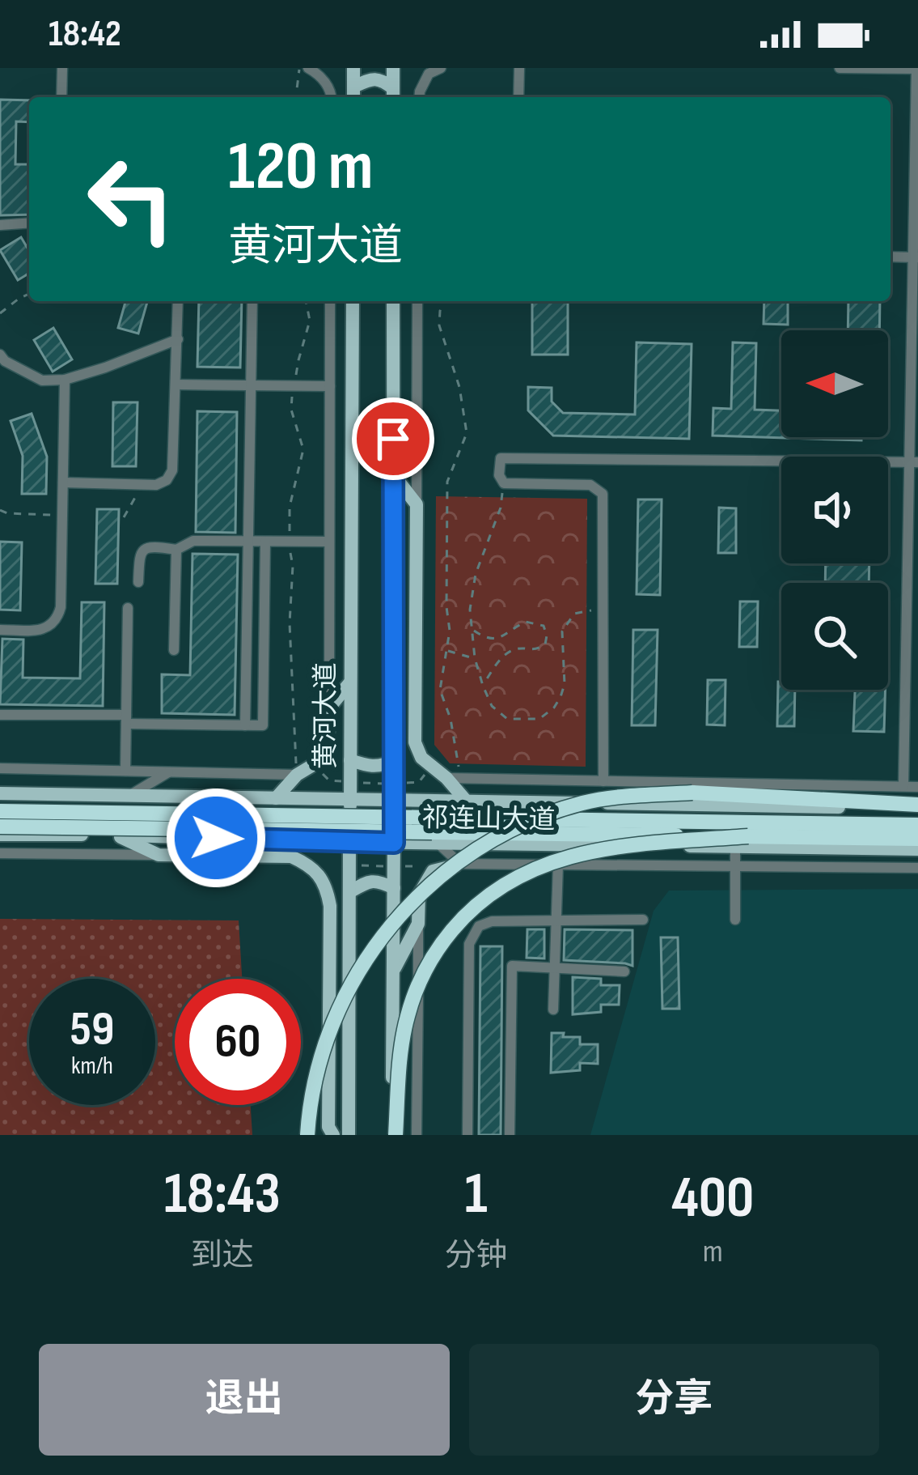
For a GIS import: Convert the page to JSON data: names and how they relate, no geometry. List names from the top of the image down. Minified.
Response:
{"streets":{"main road":["黄河大道","祁连山大道"]},"crossings":[["黄河大道","祁连山大道"]],"north":"left","page":{"status":"18:42","turn":["120 m","黄河大道"],"speed":"59 km/h","limit":"60","eta":["18:43","到达","1","分钟","400","m"],"buttons":["退出","分享"]}}
